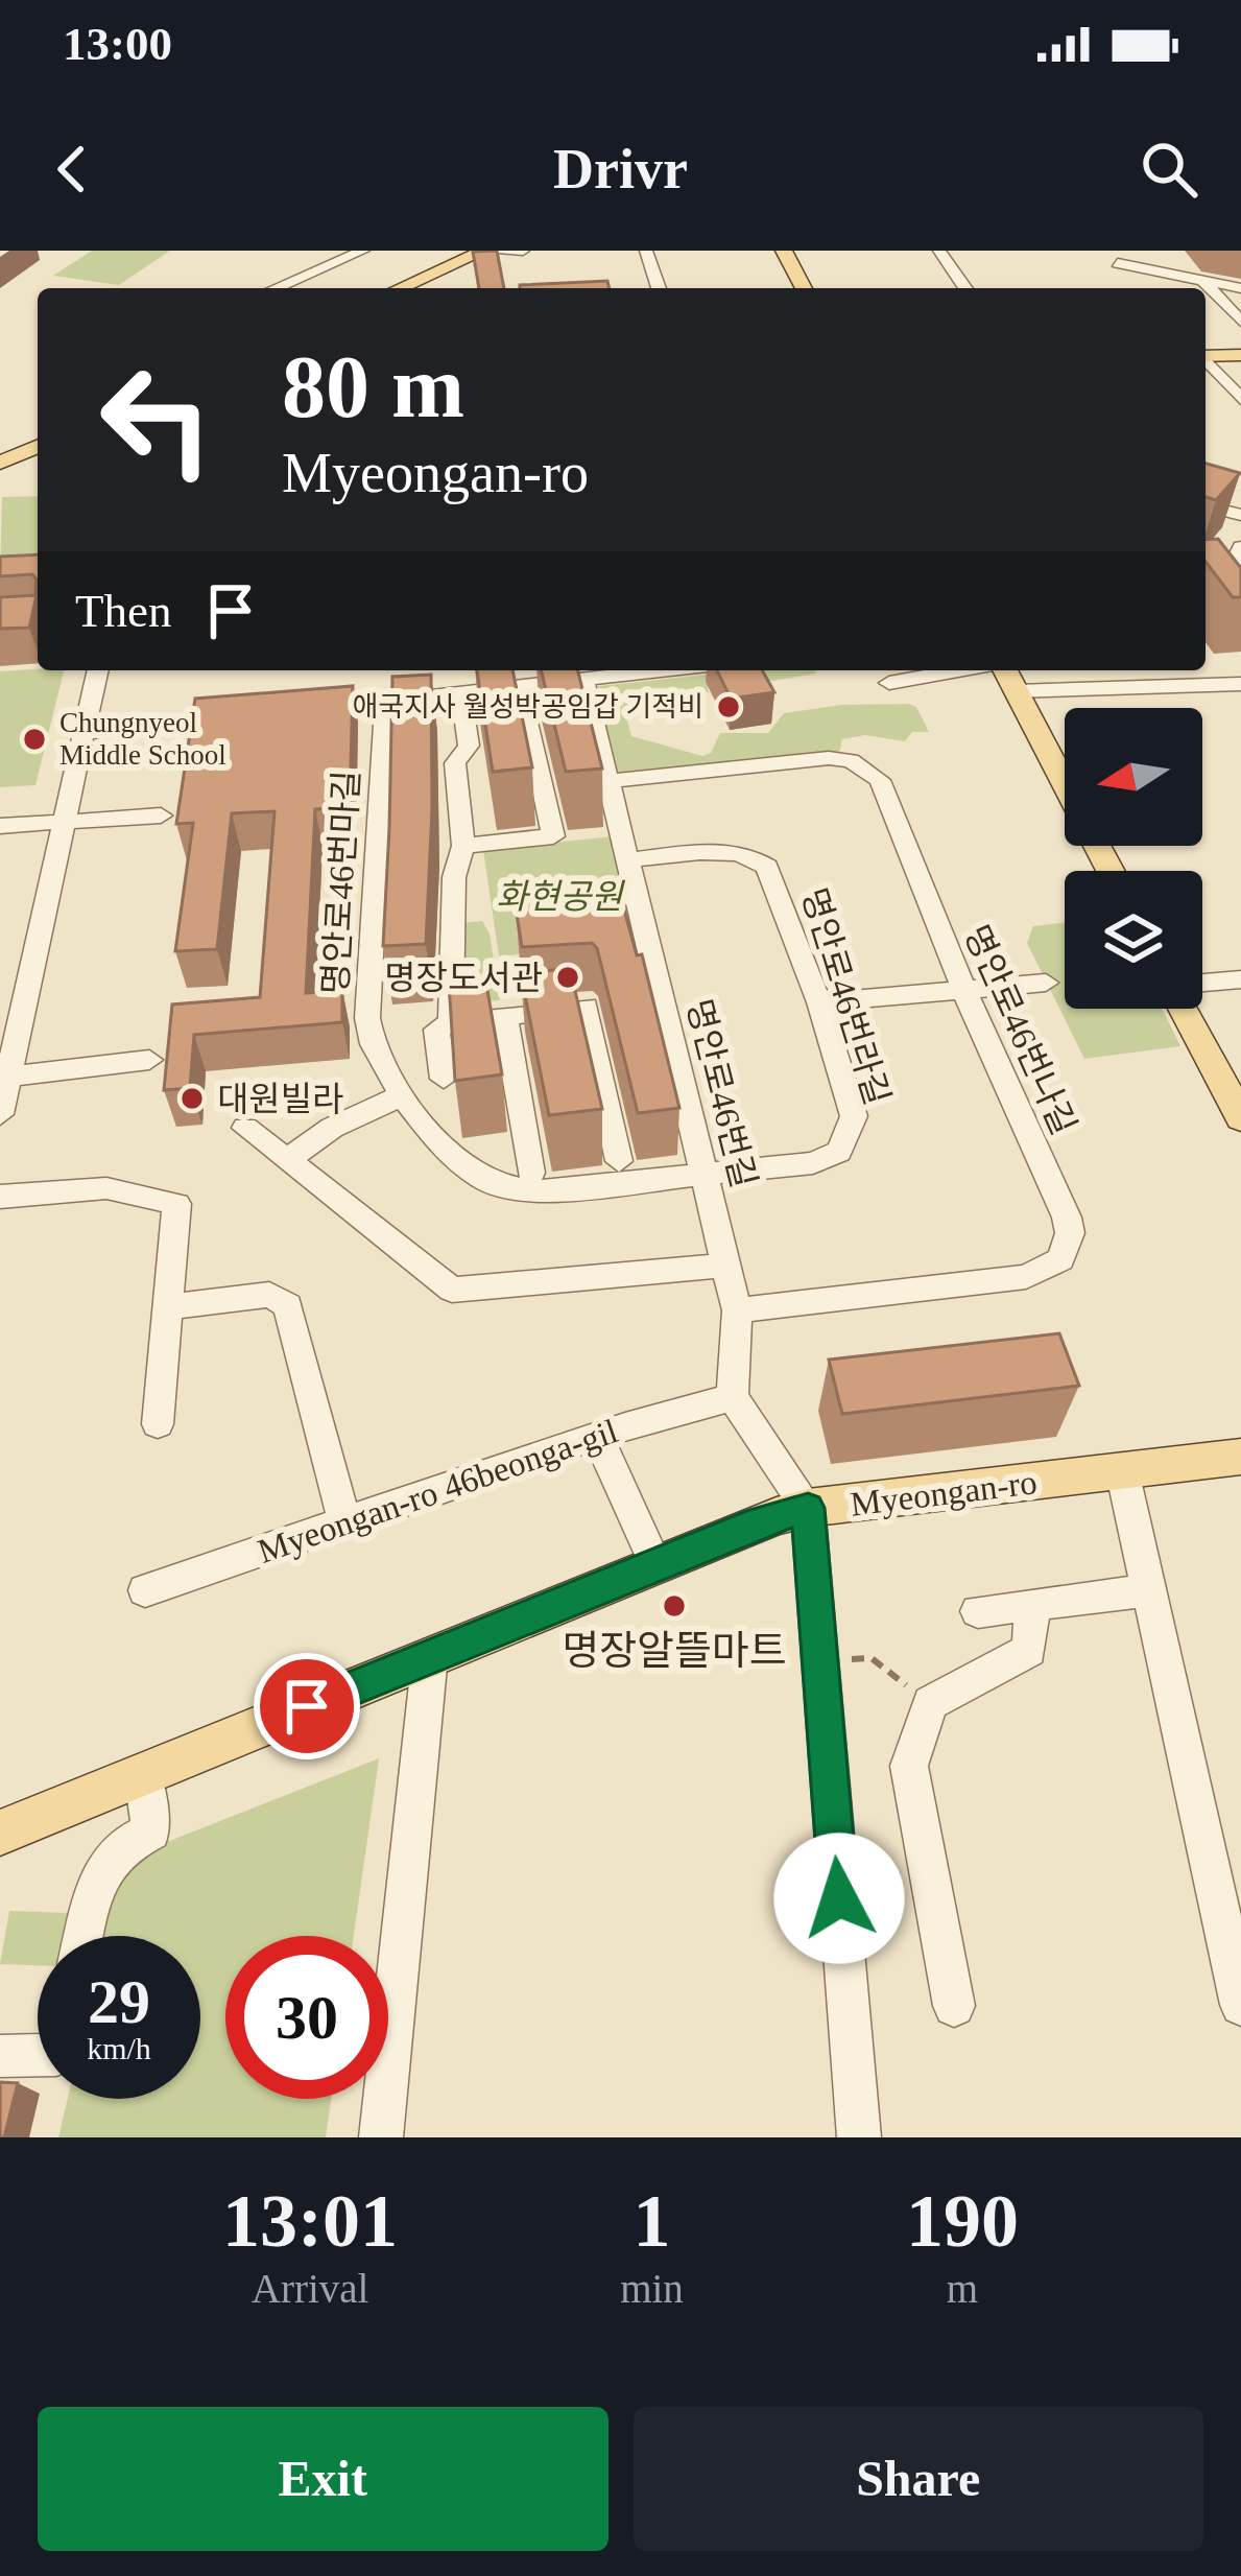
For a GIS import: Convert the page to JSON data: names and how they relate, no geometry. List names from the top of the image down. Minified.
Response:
{"streets":{"main road":["Myeongan-ro"],"street":["명안로46번마길","명안로46번라길","명안로46번나길","명안로46번길","Myeongan-ro 46beonga-gil"]},"crossings":[["명안로46번마길","명안로46번라길"],["명안로46번마길","명안로46번길"],["명안로46번라길","명안로46번길"],["명안로46번나길","명안로46번길"],["명안로46번길","Myeongan-ro 46beonga-gil"]],"parks":["화현공원"],"places":["애국지사 월성박공임갑 기적비","Chungnyeol Middle School","명장도서관","대원빌라","명장알뜰마트"],"north":"left","page":{"status":"13:00","header":"Drivr","turn":["80 m","Myeongan-ro"],"then":"Then","speed":"29 km/h","limit":"30","eta":["13:01","Arrival","1","min","190","m"],"buttons":["Exit","Share"]}}
